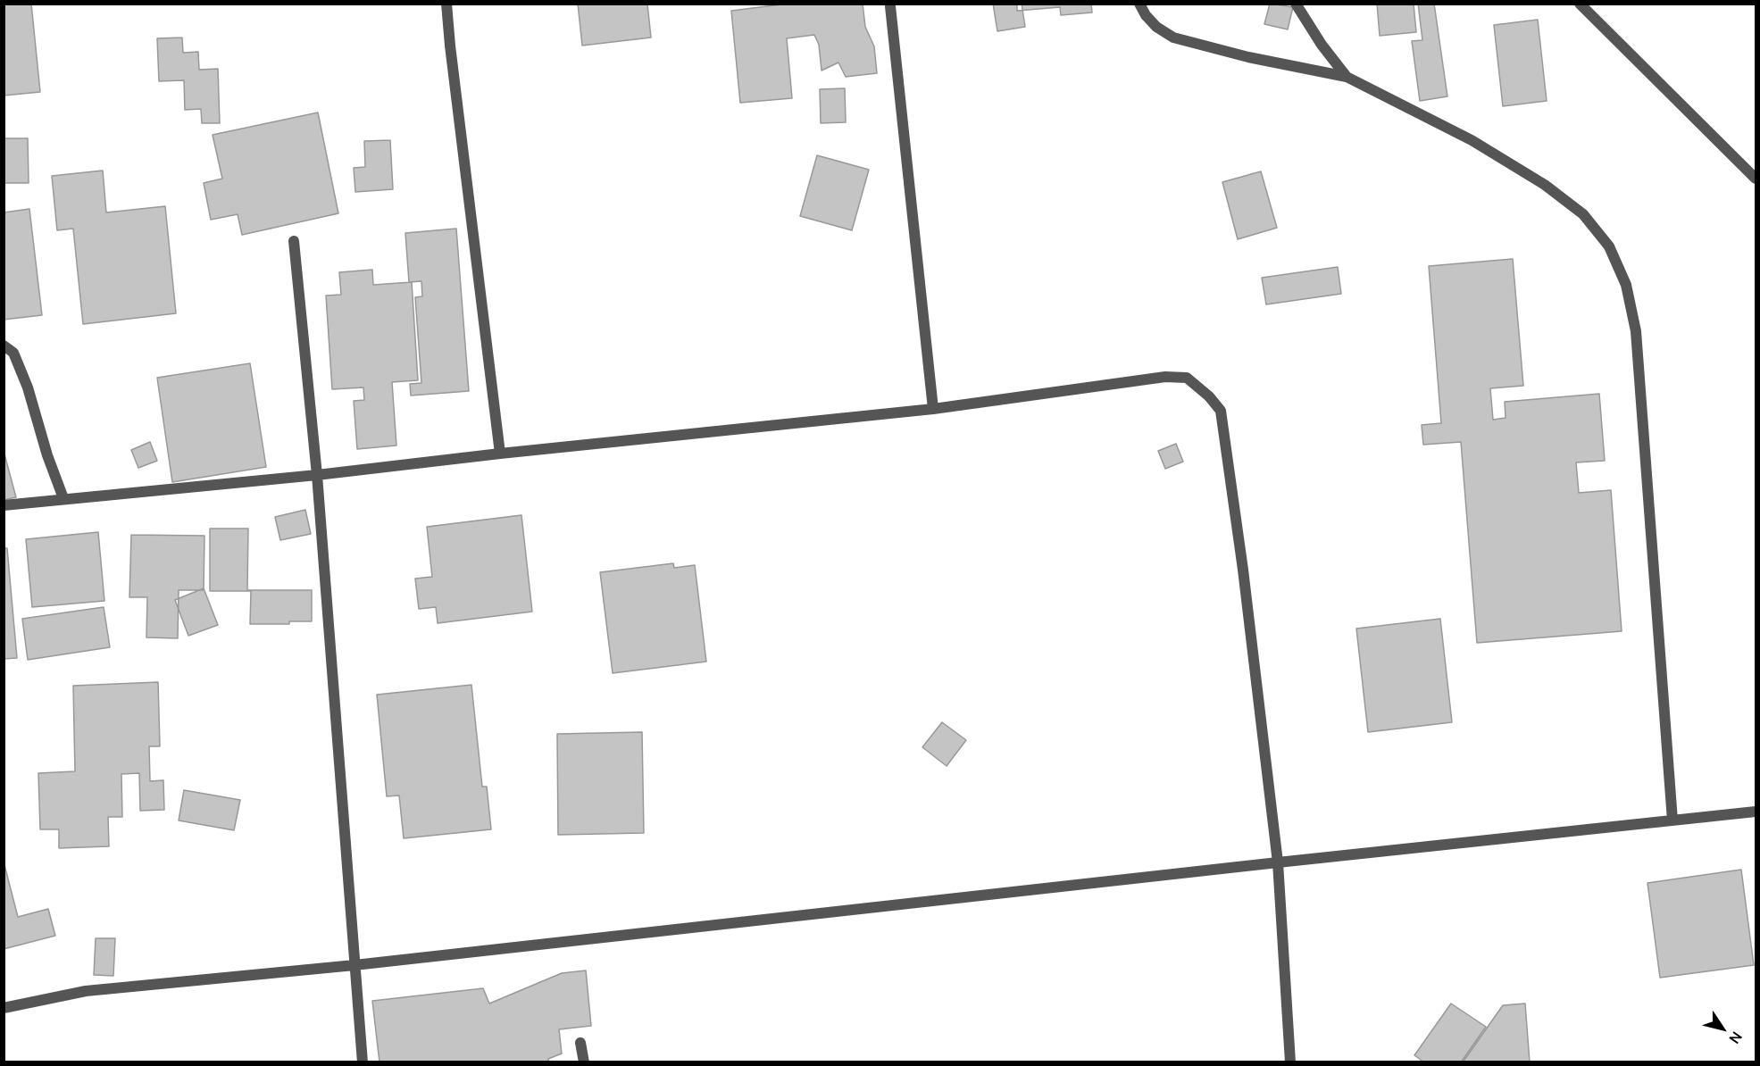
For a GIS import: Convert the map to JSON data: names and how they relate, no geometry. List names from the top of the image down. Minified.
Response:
{"north":"bottom right"}
